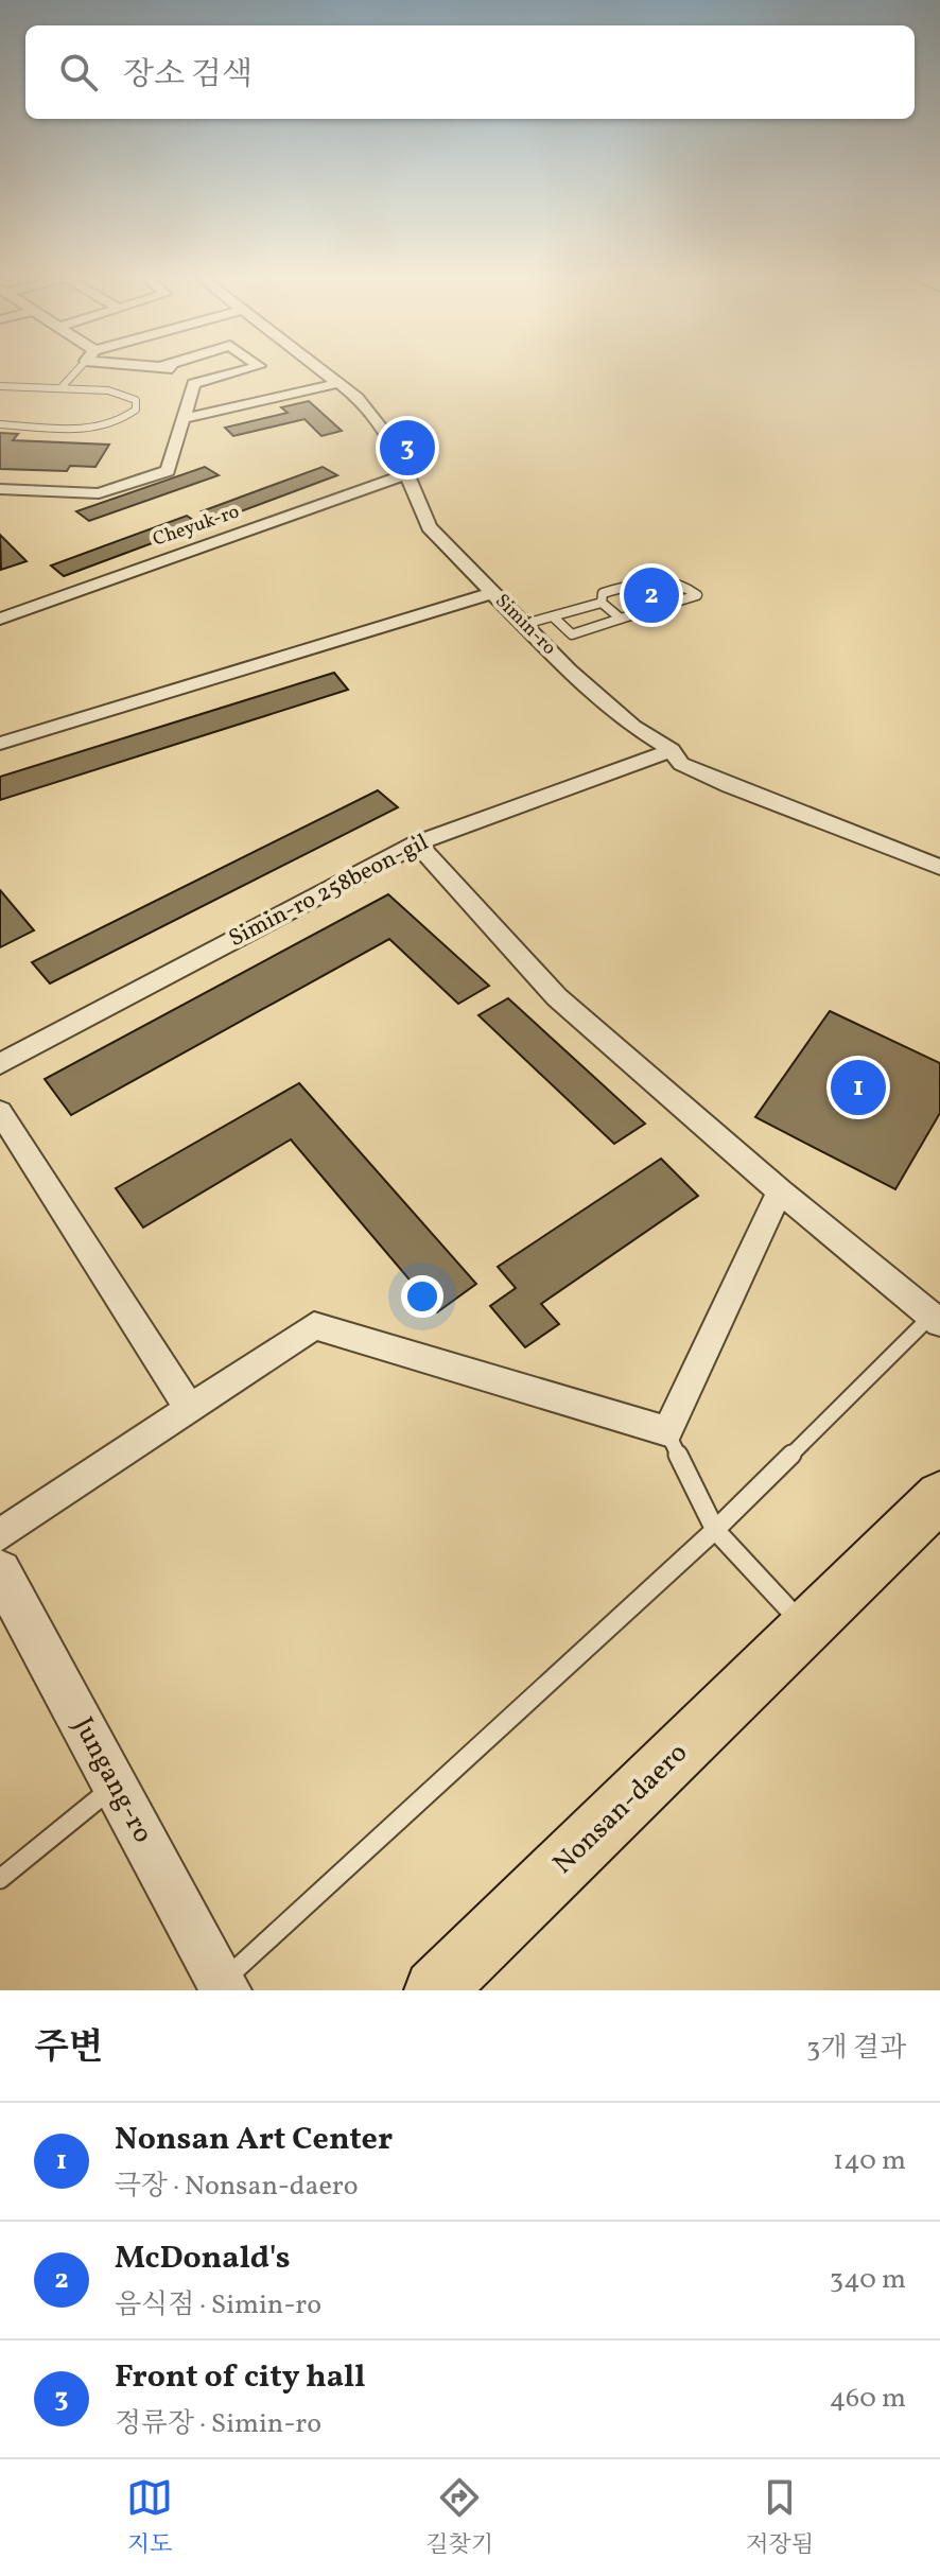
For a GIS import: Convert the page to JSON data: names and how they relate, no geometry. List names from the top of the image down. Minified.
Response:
{"streets":{"main road":["Nonsan-daero"],"street":["Cheyuk-ro","Simin-ro","Simin-ro 258beon-gil","Jungang-ro"]},"crossings":[["Cheyuk-ro","Simin-ro"],["Simin-ro","Simin-ro 258beon-gil"]],"page":{"search":"장소 검색","pins":["3","2","1"],"heading":["주변","3개 결과"],"list":[{"mark":"1","name":"Nonsan Art Center","note":"극장 · Nonsan-daero","value":"140 m"},{"mark":"2","name":"McDonald's","note":"음식점 · Simin-ro","value":"340 m"},{"mark":"3","name":"Front of city hall","note":"정류장 · Simin-ro","value":"460 m"}],"nav":["지도","길찾기","저장됨"]}}
